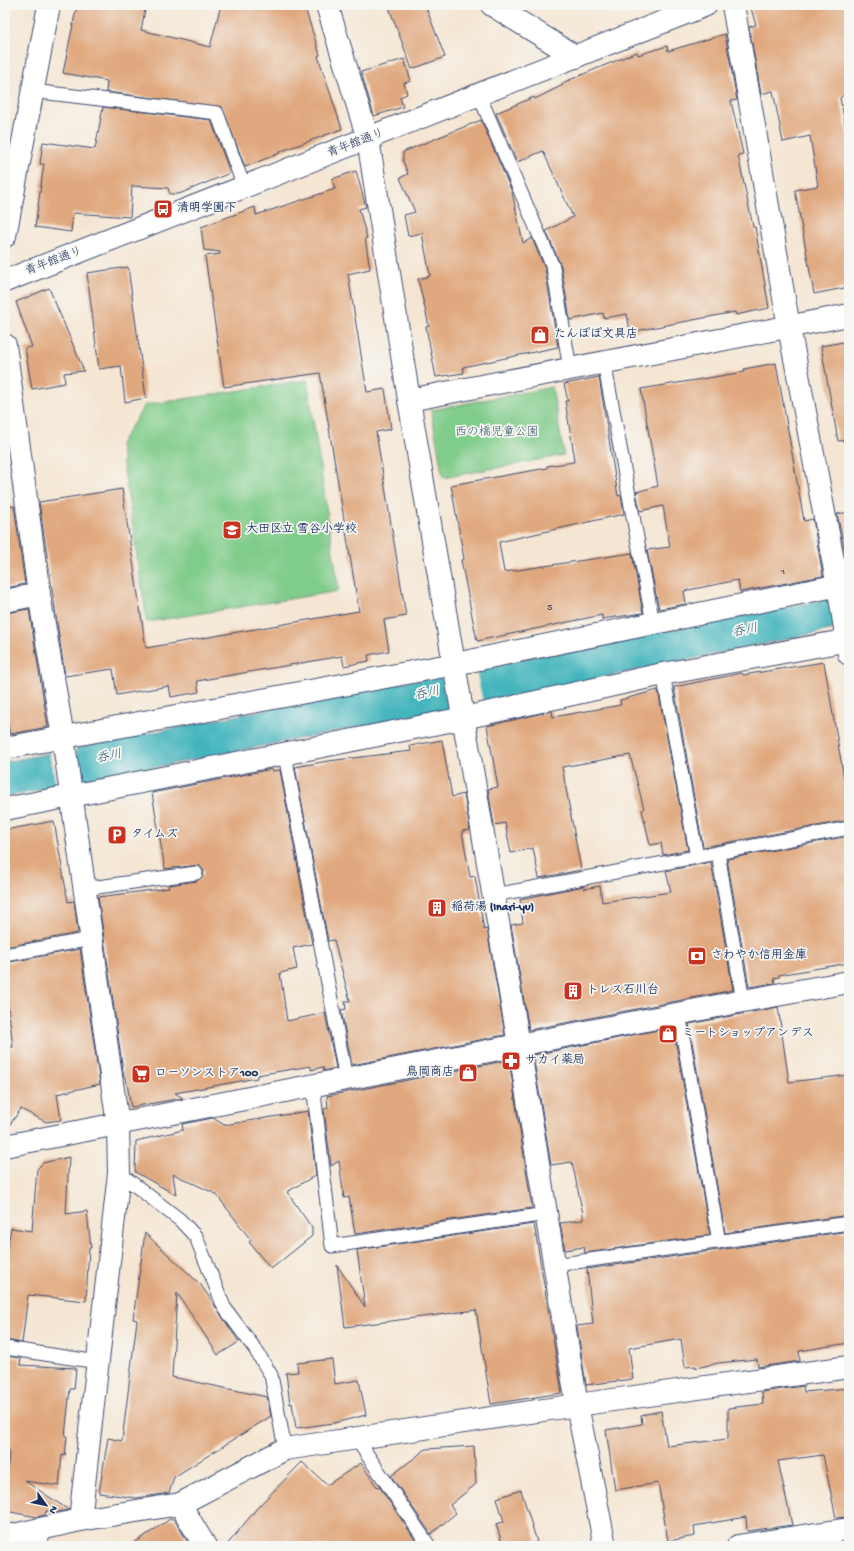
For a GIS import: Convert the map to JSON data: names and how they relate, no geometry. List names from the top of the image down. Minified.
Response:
{"streets":{"street":["青年館通り"]},"water":["呑川"],"parks":["西の橋児童公園"],"places":{"bus stop":["清明学園下"],"shop":["たんぽぽ文具店","ミートショップアンデス","鳥岡商店"],"school or university":["大田区立 雪谷小学校"],"parking":["タイムズ"],"building":["稲荷湯 (Inari-yu)","トレス石川台"],"bank":["さわやか信用金庫"],"pharmacy":["サカイ薬局"],"supermarket":["ローソンストア100"]},"house_numbers":["1","5"],"north":"bottom right"}
